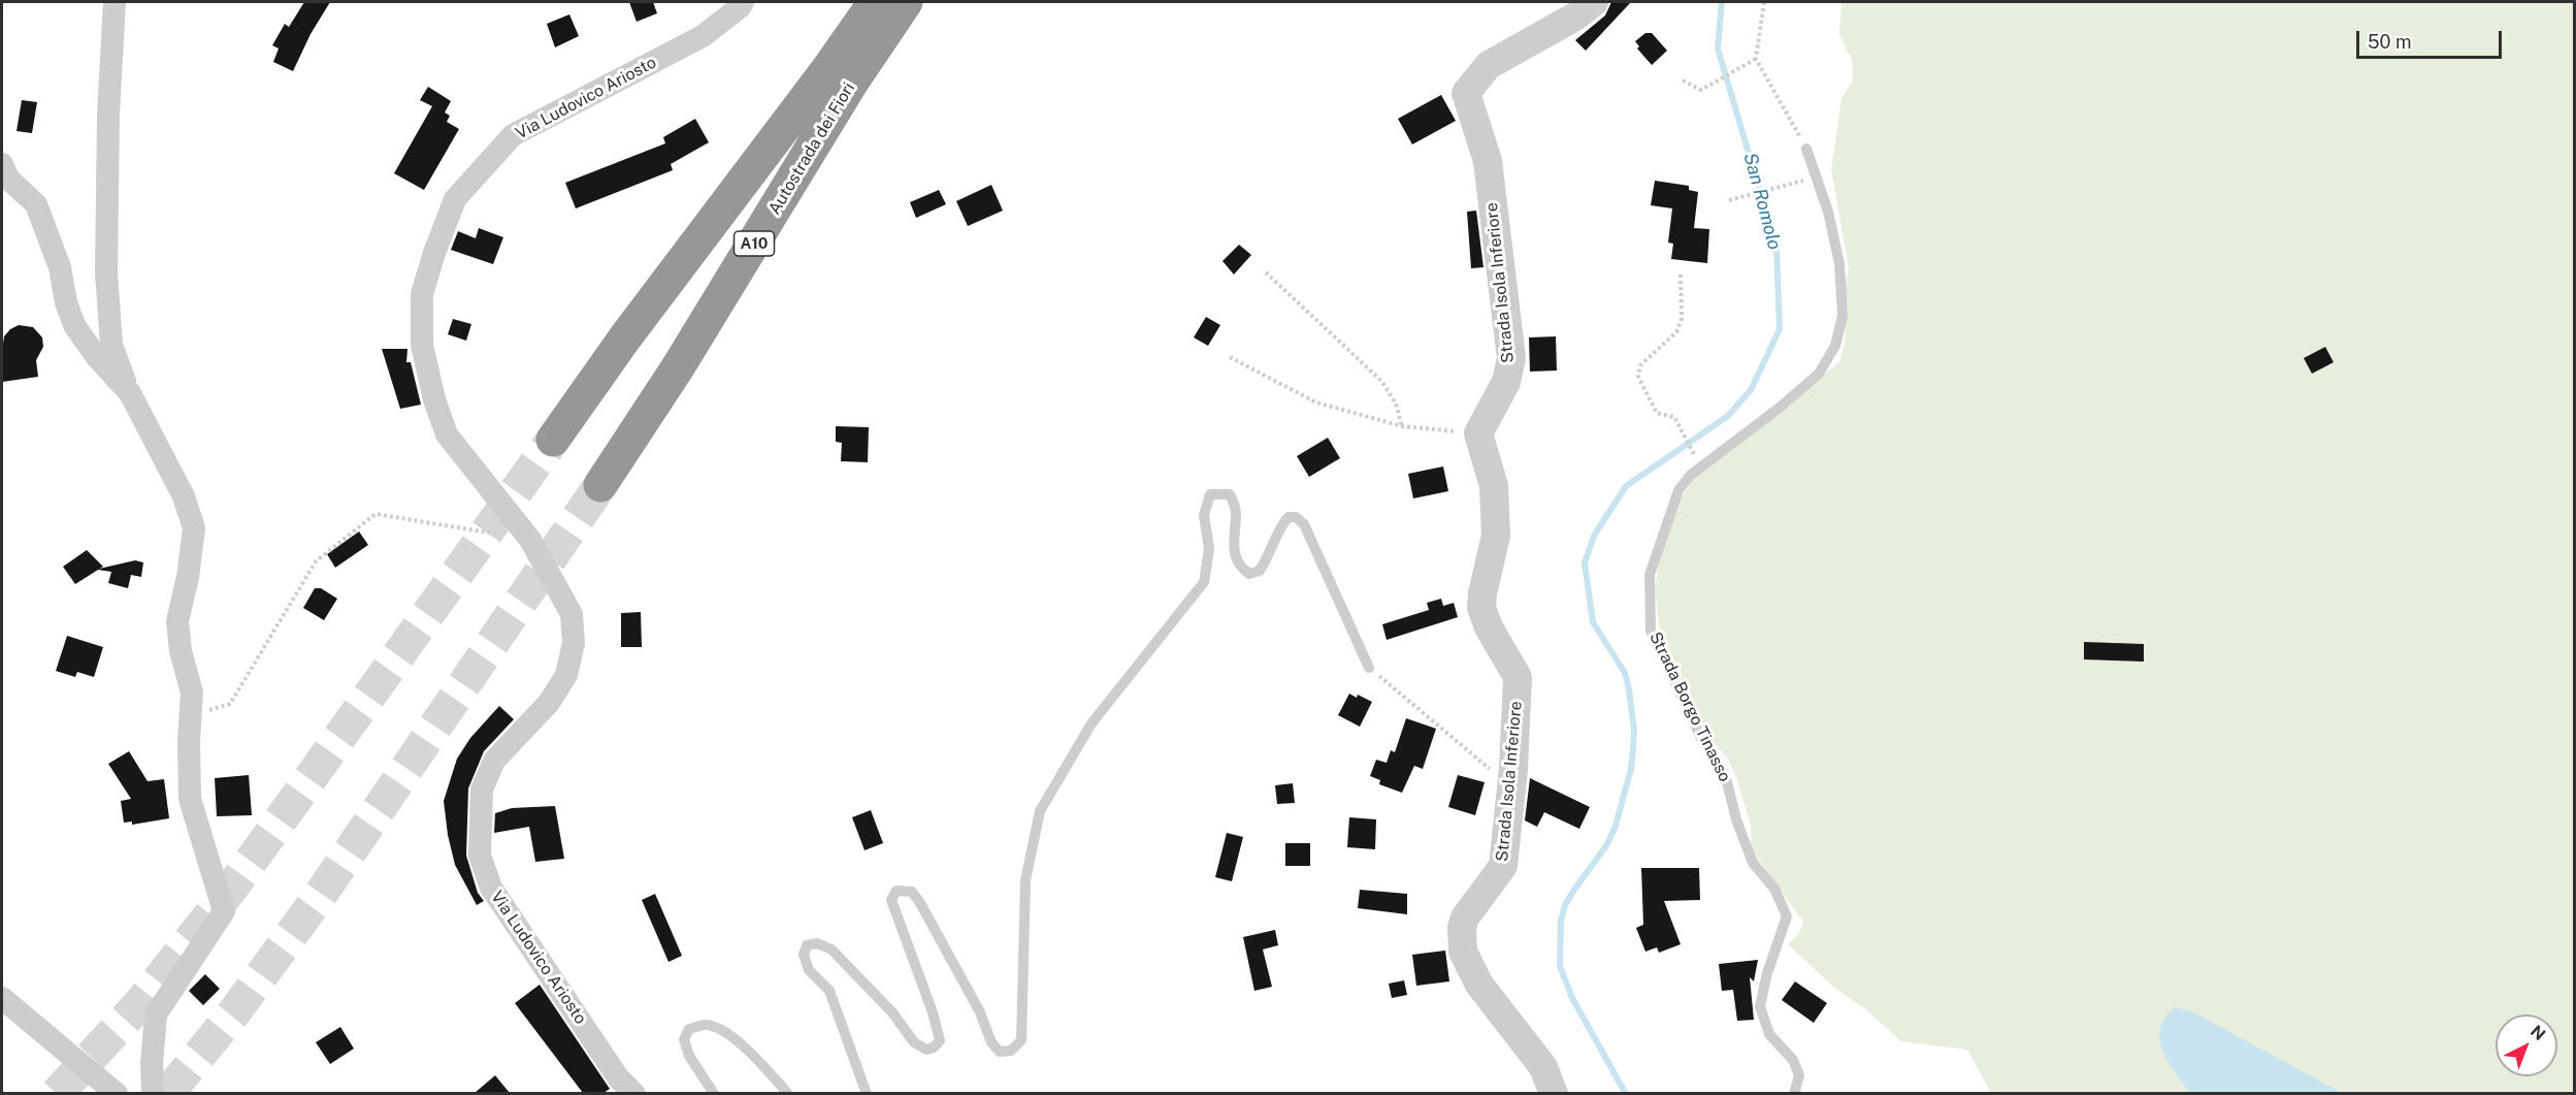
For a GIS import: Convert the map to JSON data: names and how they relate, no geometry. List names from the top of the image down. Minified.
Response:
{"streets":{"highway":["Autostrada dei Fiori","A10"],"street":["Via Ludovico Ariosto","Strada Isola Inferiore"],"lane":["Strada Borgo Tinasso"]},"water":["San Romolo"],"scale_bar":"50 m","north":"top right"}
